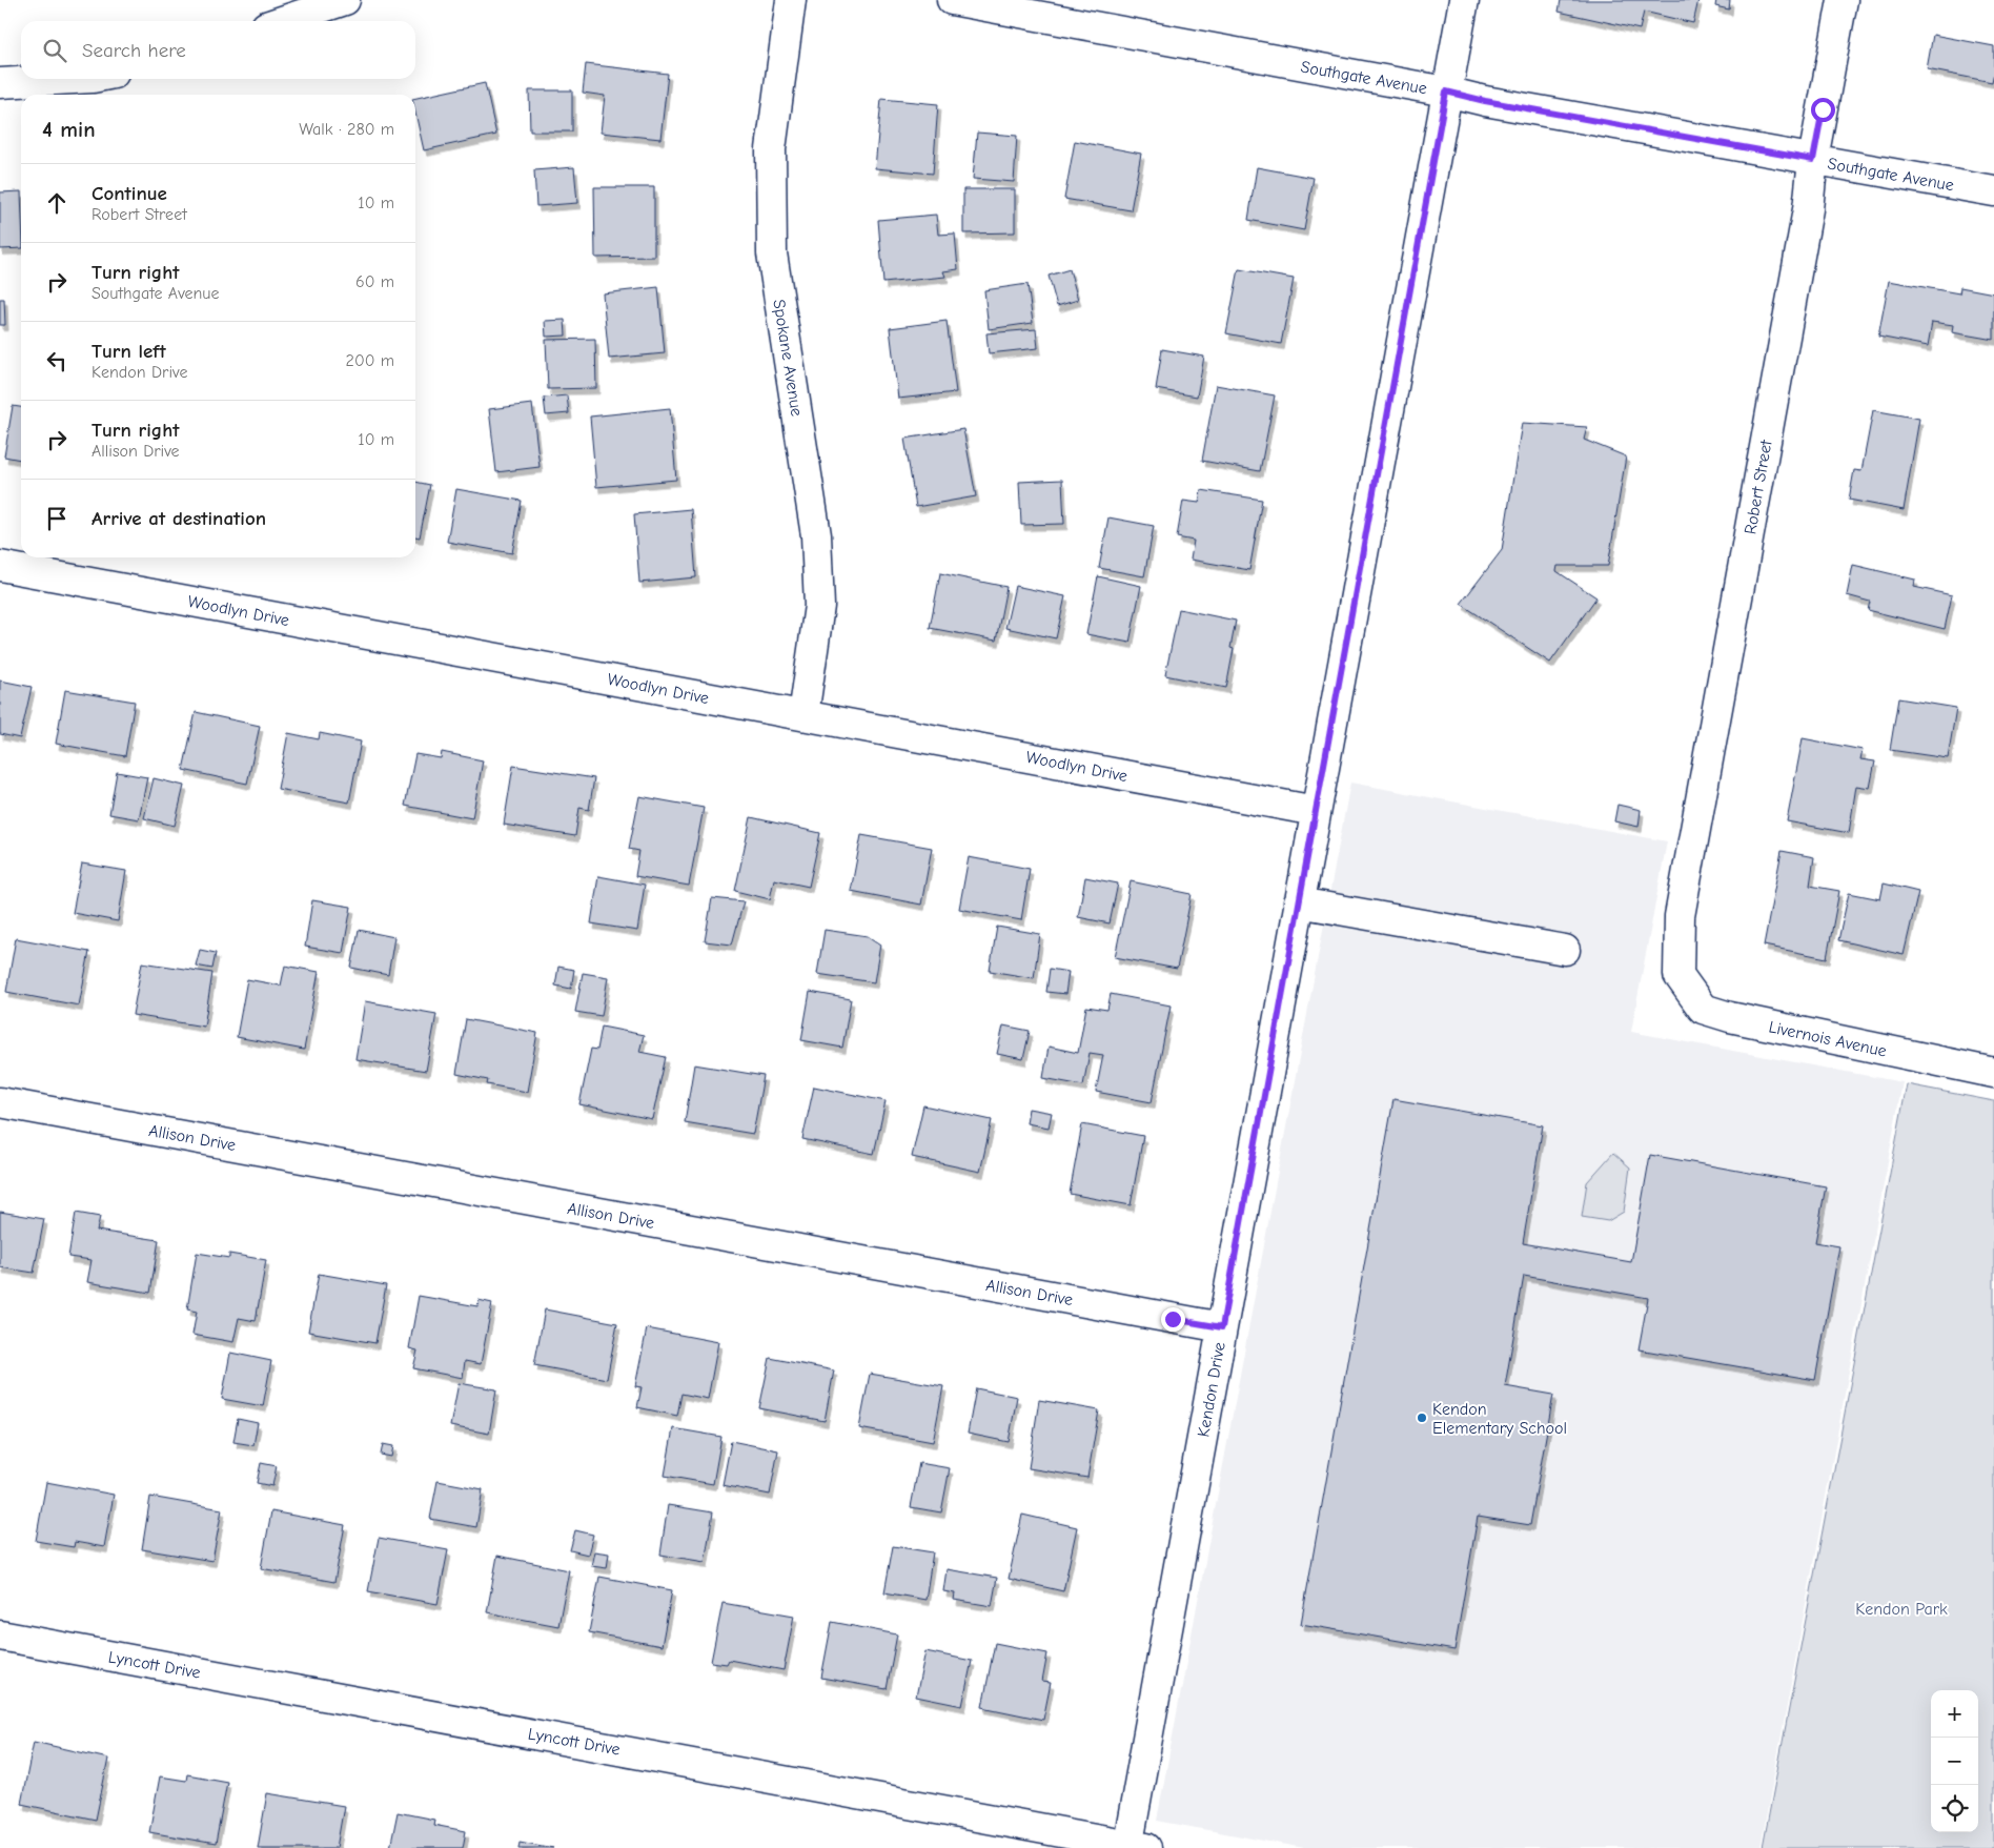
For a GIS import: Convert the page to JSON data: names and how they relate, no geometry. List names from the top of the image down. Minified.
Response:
{"streets":{"street":["Southgate Avenue","Spokane Avenue","Robert Street","Woodlyn Drive","Livernois Avenue","Allison Drive","Kendon Drive","Lyncott Drive"]},"crossings":[["Southgate Avenue","Robert Street"],["Southgate Avenue","Kendon Drive"],["Spokane Avenue","Woodlyn Drive"],["Robert Street","Livernois Avenue"],["Woodlyn Drive","Kendon Drive"],["Allison Drive","Kendon Drive"],["Kendon Drive","Lyncott Drive"]],"parks":["Kendon Park"],"places":["Kendon Elementary School"],"page":{"search":"Search here","heading":["4 min","Walk · 280 m"],"list":[["Continue","Robert Street","10 m"],["Turn right","Southgate Avenue","60 m"],["Turn left","Kendon Drive","200 m"],["Turn right","Allison Drive","10 m"],"Arrive at destination"],"map_buttons":["+","−"]}}
